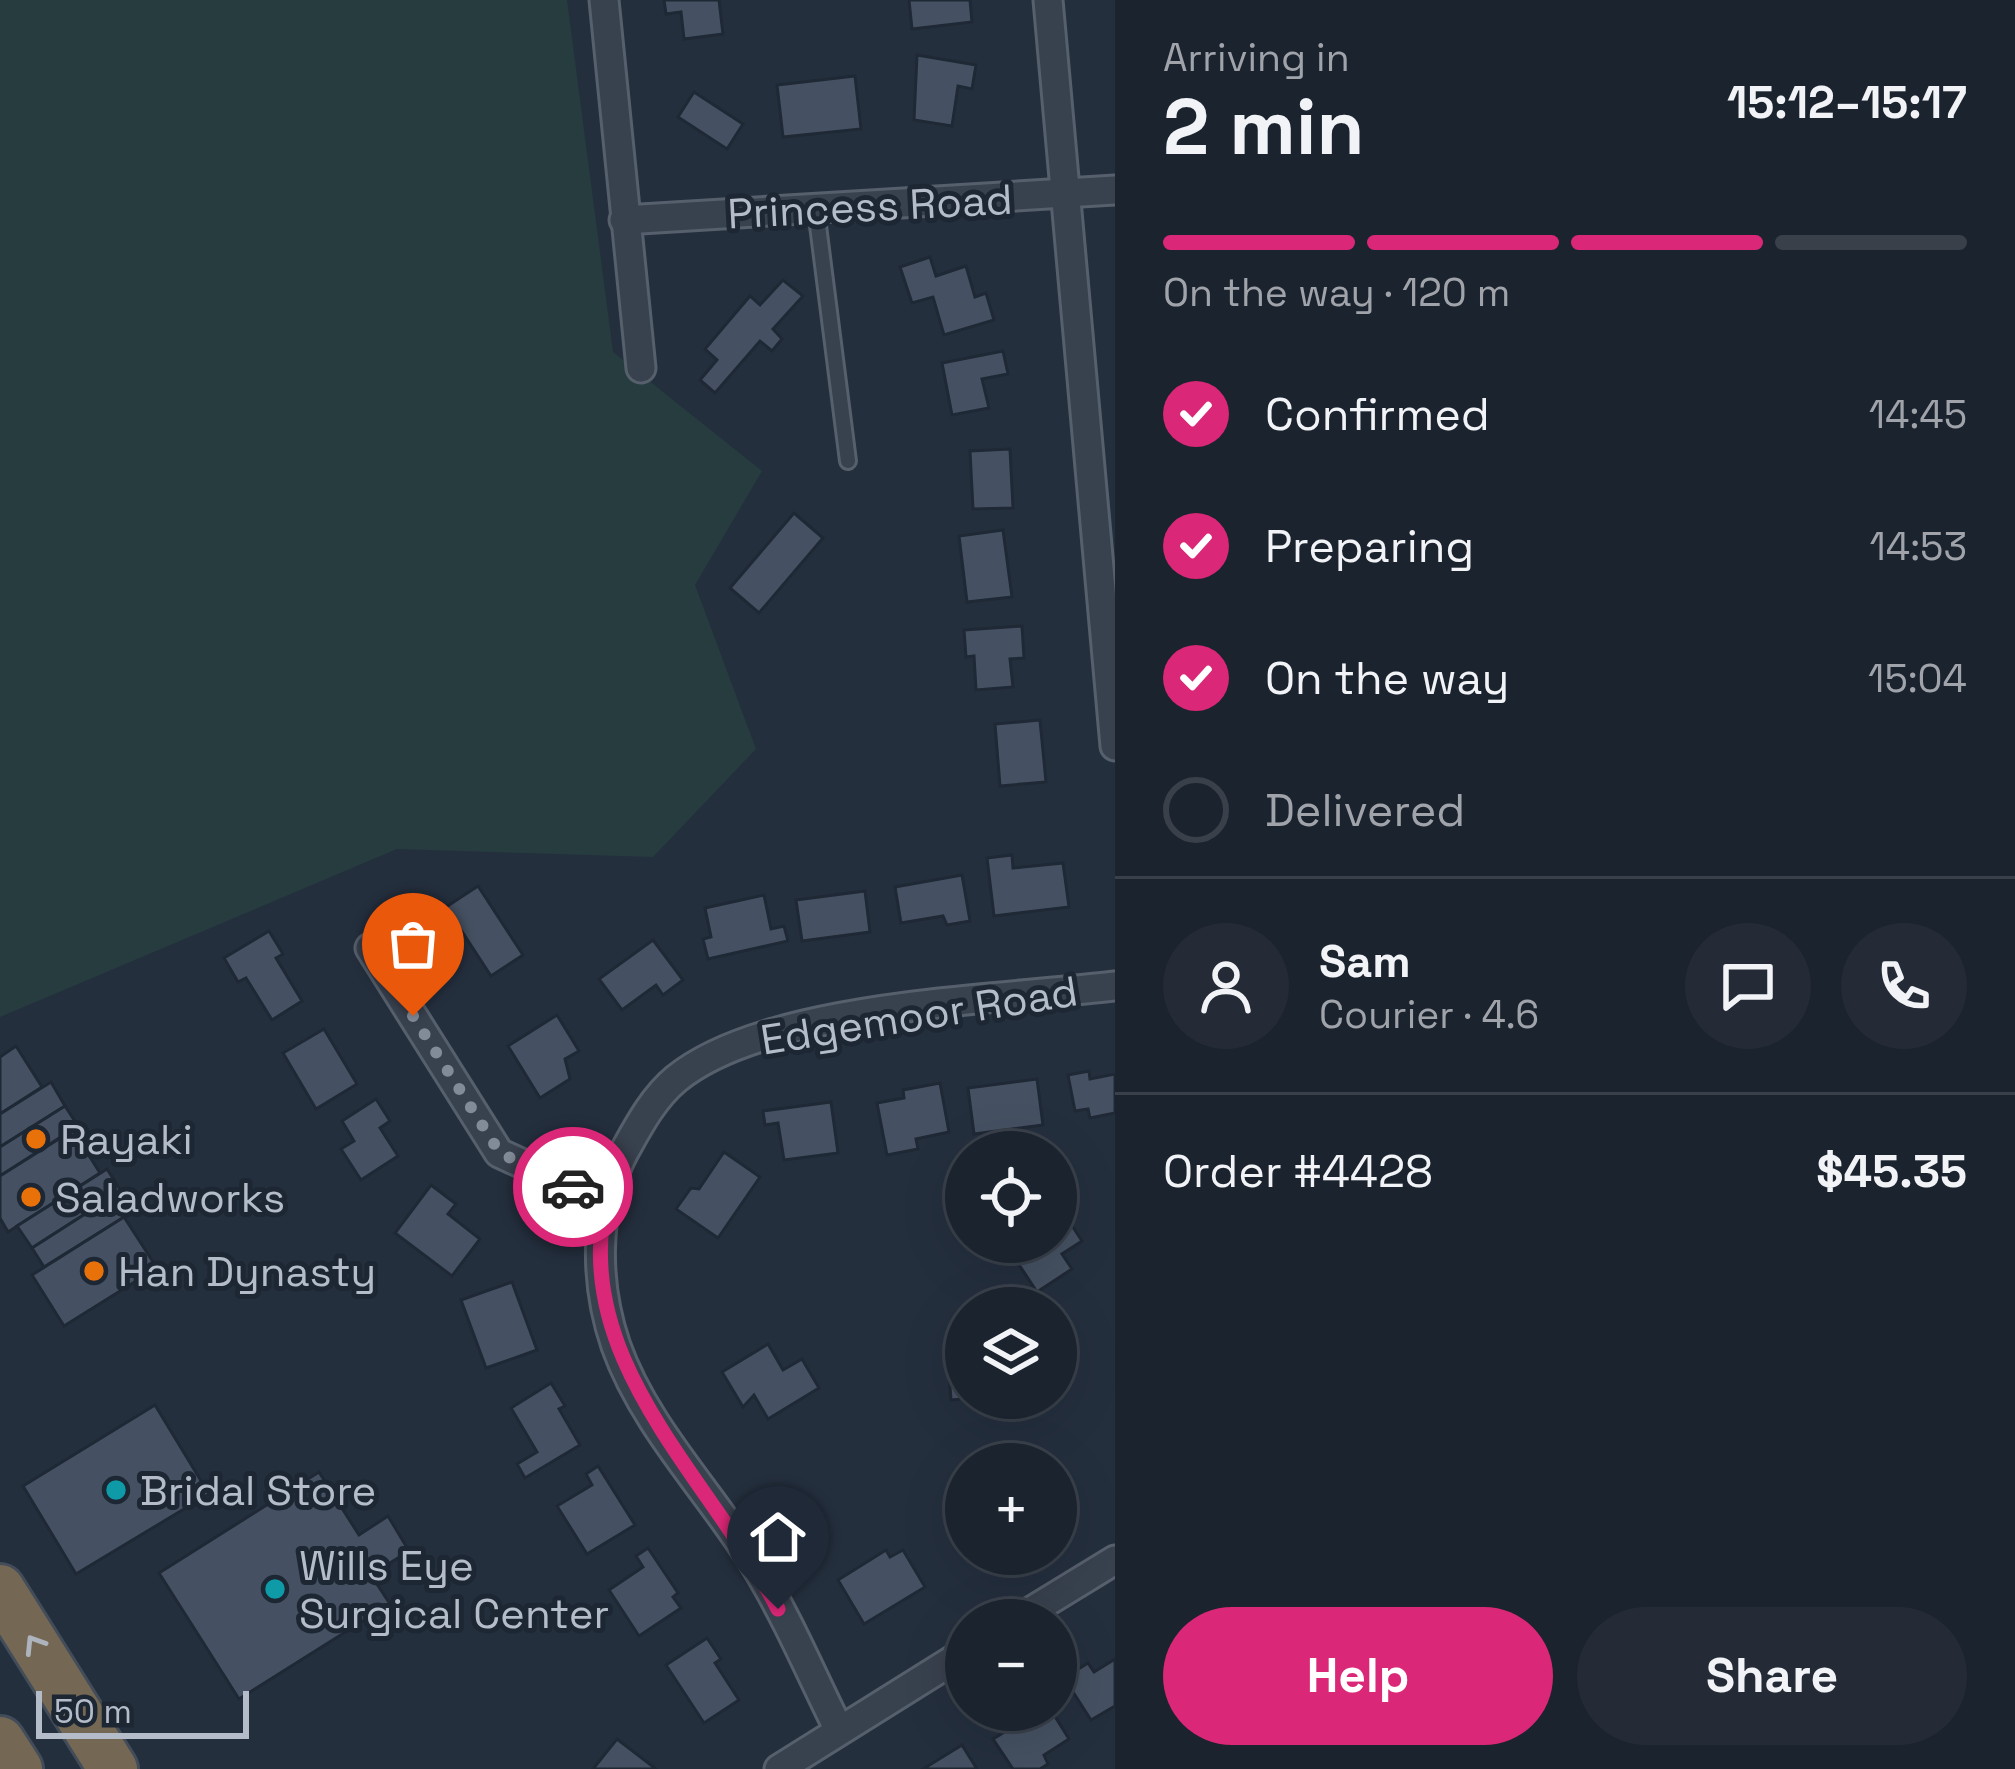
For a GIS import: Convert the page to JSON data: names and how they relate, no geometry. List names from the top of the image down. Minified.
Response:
{"streets":{"street":["Princess Road","Edgemoor Road"]},"places":["Rayaki","Saladworks","Han Dynasty","Bridal Store","Wills Eye Surgical Center"],"scale_bar":"50 m","page":{"heading":["2 min","Arriving in","15:12–15:17"],"panel":["Sam","Courier · 4.6","Order #4428","$45.35"],"bar":"On the way · 120 m","list":[["Confirmed","14:45"],["Preparing","14:53"],["On the way","15:04"],"Delivered"],"map_buttons":["+","−"],"buttons":["Help","Share"],"scale":"50 m"}}
